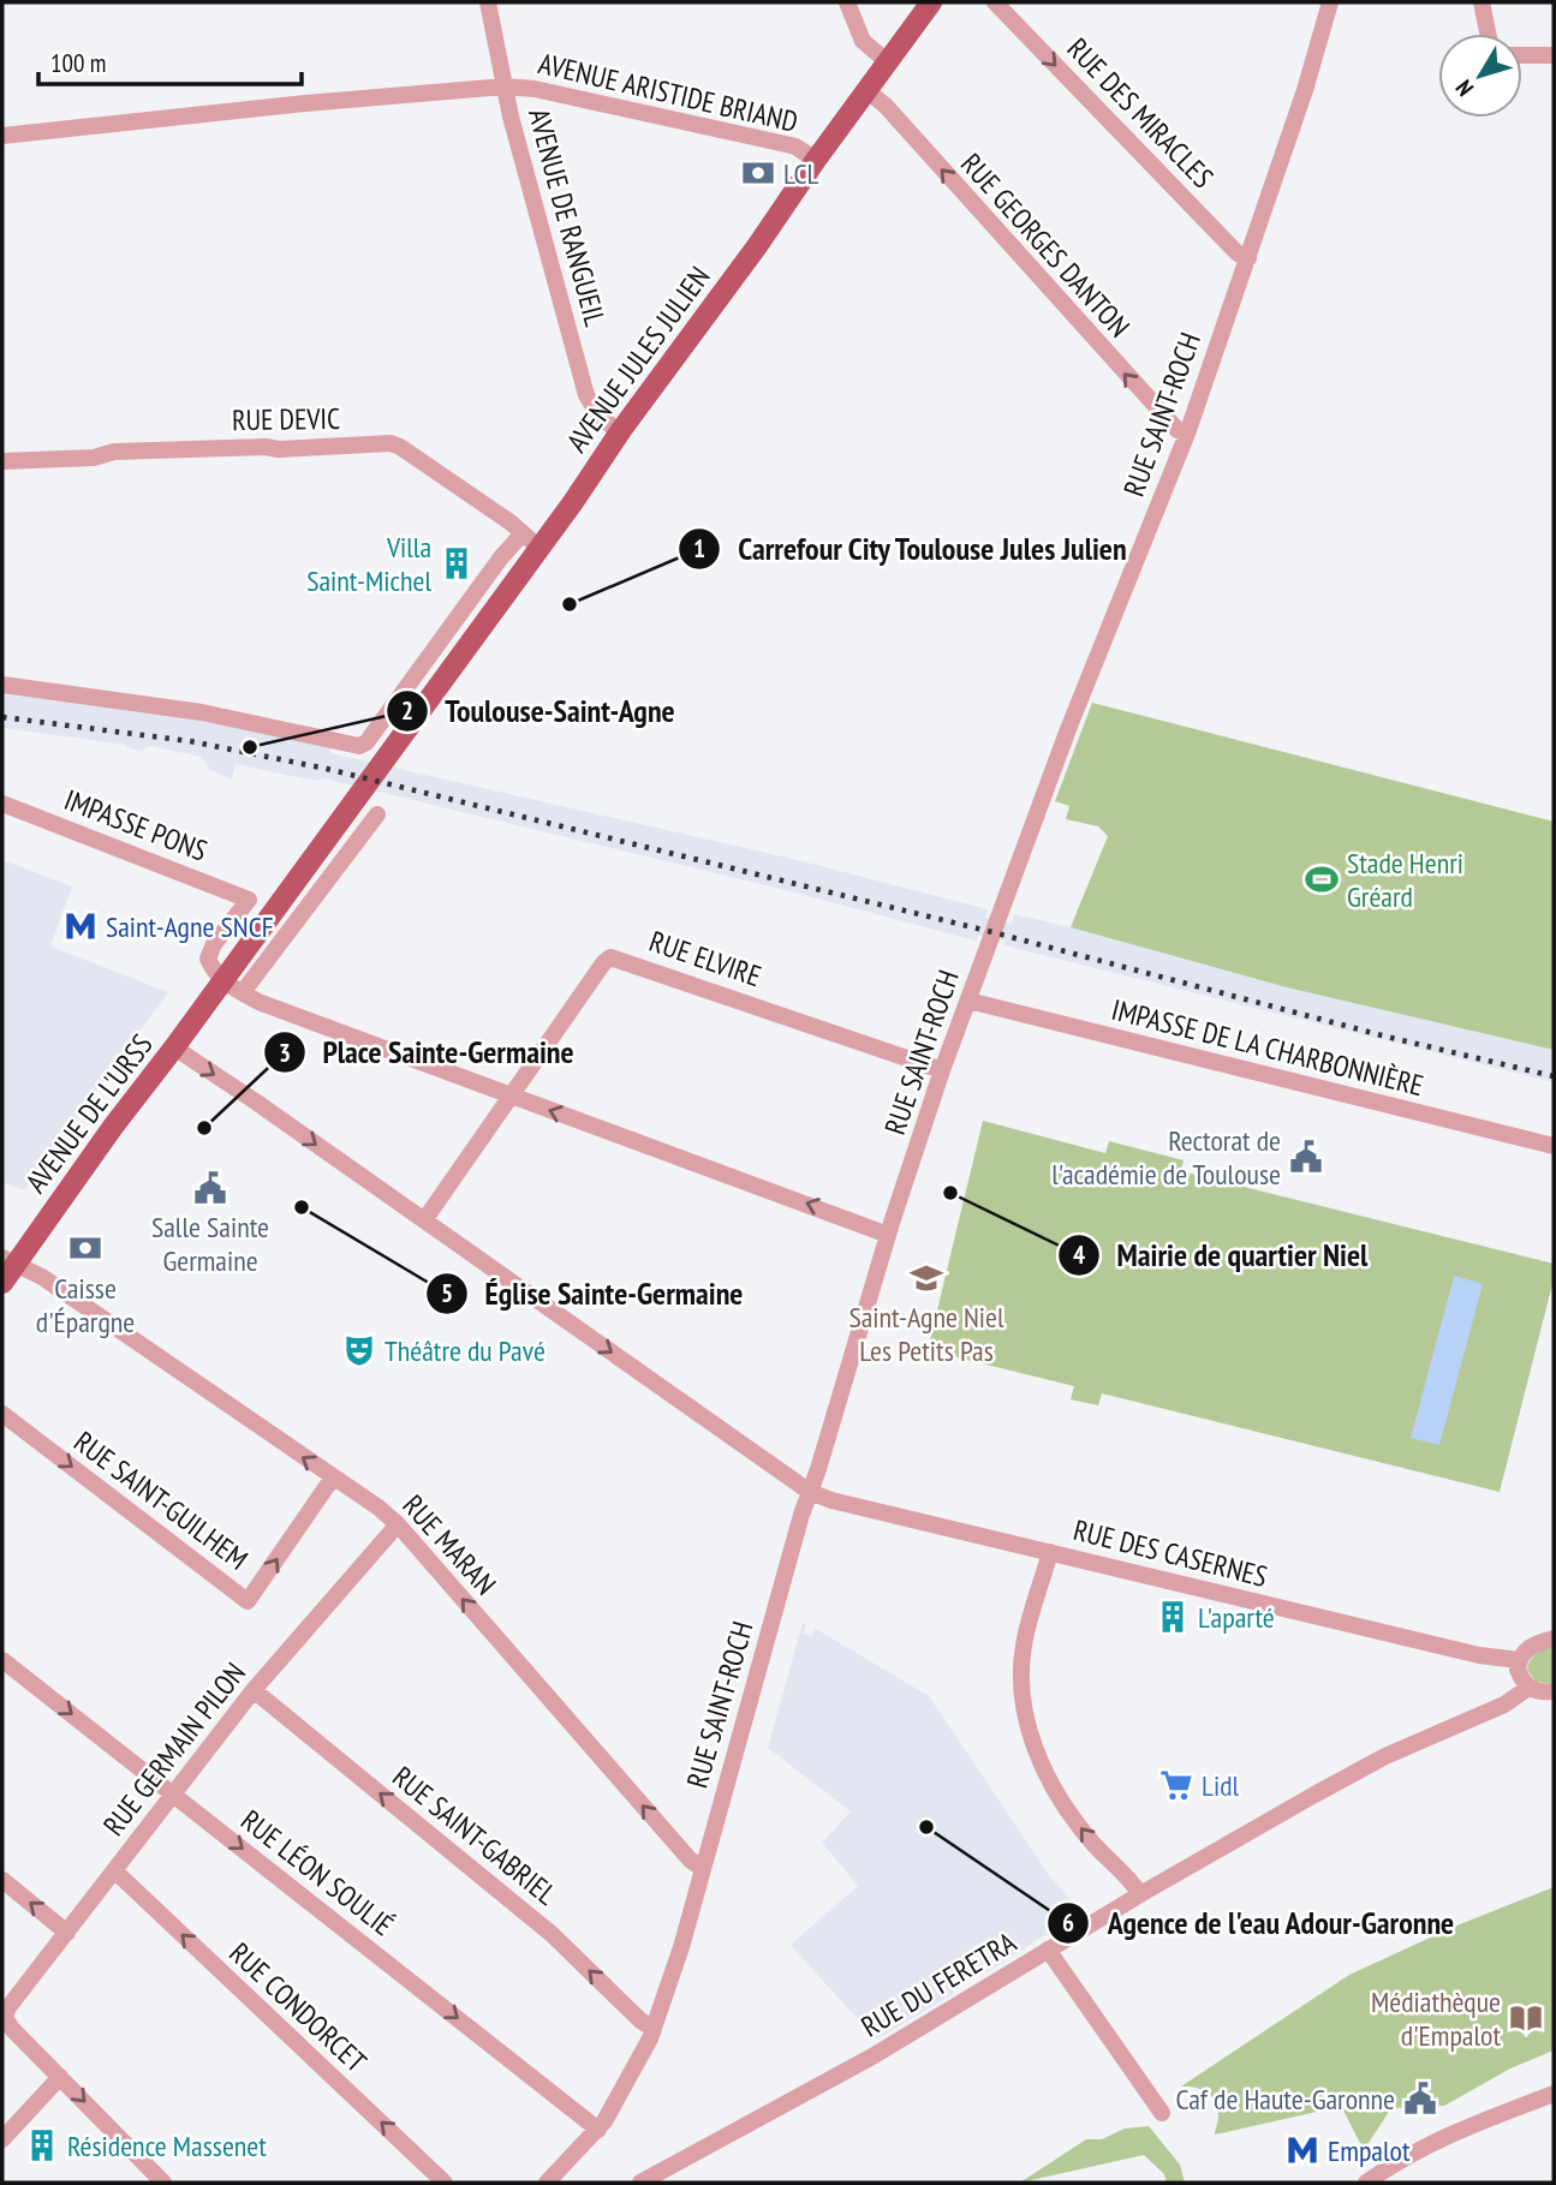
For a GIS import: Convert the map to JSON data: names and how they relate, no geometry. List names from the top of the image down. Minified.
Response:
{"streets":{"main road":["AVENUE JULES JULIEN","AVENUE DE L'URSS"],"street":["AVENUE ARISTIDE BRIAND","RUE DES MIRACLES","AVENUE DE RANGUEIL","RUE GEORGES DANTON","RUE SAINT-ROCH","RUE DEVIC","IMPASSE PONS","RUE ELVIRE","IMPASSE DE LA CHARBONNIÈRE","RUE SAINT-GUILHEM","RUE MARAN","RUE DES CASERNES","RUE GERMAIN PILON","RUE SAINT-GABRIEL","RUE LÉON SOULIÉ","RUE DU FERETRA","RUE CONDORCET"]},"crossings":[["AVENUE ARISTIDE BRIAND","AVENUE DE RANGUEIL"],["AVENUE ARISTIDE BRIAND","AVENUE JULES JULIEN"],["RUE DES MIRACLES","RUE SAINT-ROCH"],["AVENUE DE RANGUEIL","AVENUE JULES JULIEN"],["RUE GEORGES DANTON","AVENUE JULES JULIEN"],["RUE GEORGES DANTON","RUE SAINT-ROCH"],["AVENUE JULES JULIEN","RUE DEVIC"],["AVENUE JULES JULIEN","AVENUE DE L'URSS"],["RUE SAINT-ROCH","RUE ELVIRE"],["RUE SAINT-ROCH","IMPASSE DE LA CHARBONNIÈRE"],["RUE SAINT-ROCH","RUE MARAN"],["RUE SAINT-ROCH","RUE DES CASERNES"],["RUE SAINT-ROCH","RUE SAINT-GABRIEL"],["RUE SAINT-ROCH","RUE LÉON SOULIÉ"],["IMPASSE PONS","AVENUE DE L'URSS"],["RUE ELVIRE","RUE DES CASERNES"],["AVENUE DE L'URSS","RUE MARAN"],["AVENUE DE L'URSS","RUE DES CASERNES"],["RUE SAINT-GUILHEM","RUE MARAN"],["RUE MARAN","RUE GERMAIN PILON"],["RUE GERMAIN PILON","RUE SAINT-GABRIEL"],["RUE GERMAIN PILON","RUE LÉON SOULIÉ"],["RUE GERMAIN PILON","RUE CONDORCET"]],"one_way":["RUE DES MIRACLES","RUE GEORGES DANTON","RUE MARAN","RUE SAINT-GABRIEL","RUE LÉON SOULIÉ","RUE CONDORCET"],"places":{"bank":["LCL","Caisse d'Épargne"],"building":["Villa Saint-Michel","L'aparté","Résidence Massenet"],"other":["Carrefour City Toulouse Jules Julien","Toulouse-Saint-Agne","Place Sainte-Germaine","Mairie de quartier Niel","Église Sainte-Germaine","Agence de l'eau Adour-Garonne"],"sports":["Stade Henri Gréard"],"metro station":["Saint-Agne SNCF","Empalot"],"public building":["Rectorat de l'académie de Toulouse","Salle Sainte Germaine","Caf de Haute-Garonne"],"school or university":["Saint-Agne Niel Les Petits Pas"],"theatre":["Théâtre du Pavé"],"supermarket":["Lidl"],"library":["Médiathèque d'Empalot"]},"scale_bar":"100 m","north":"bottom left"}
